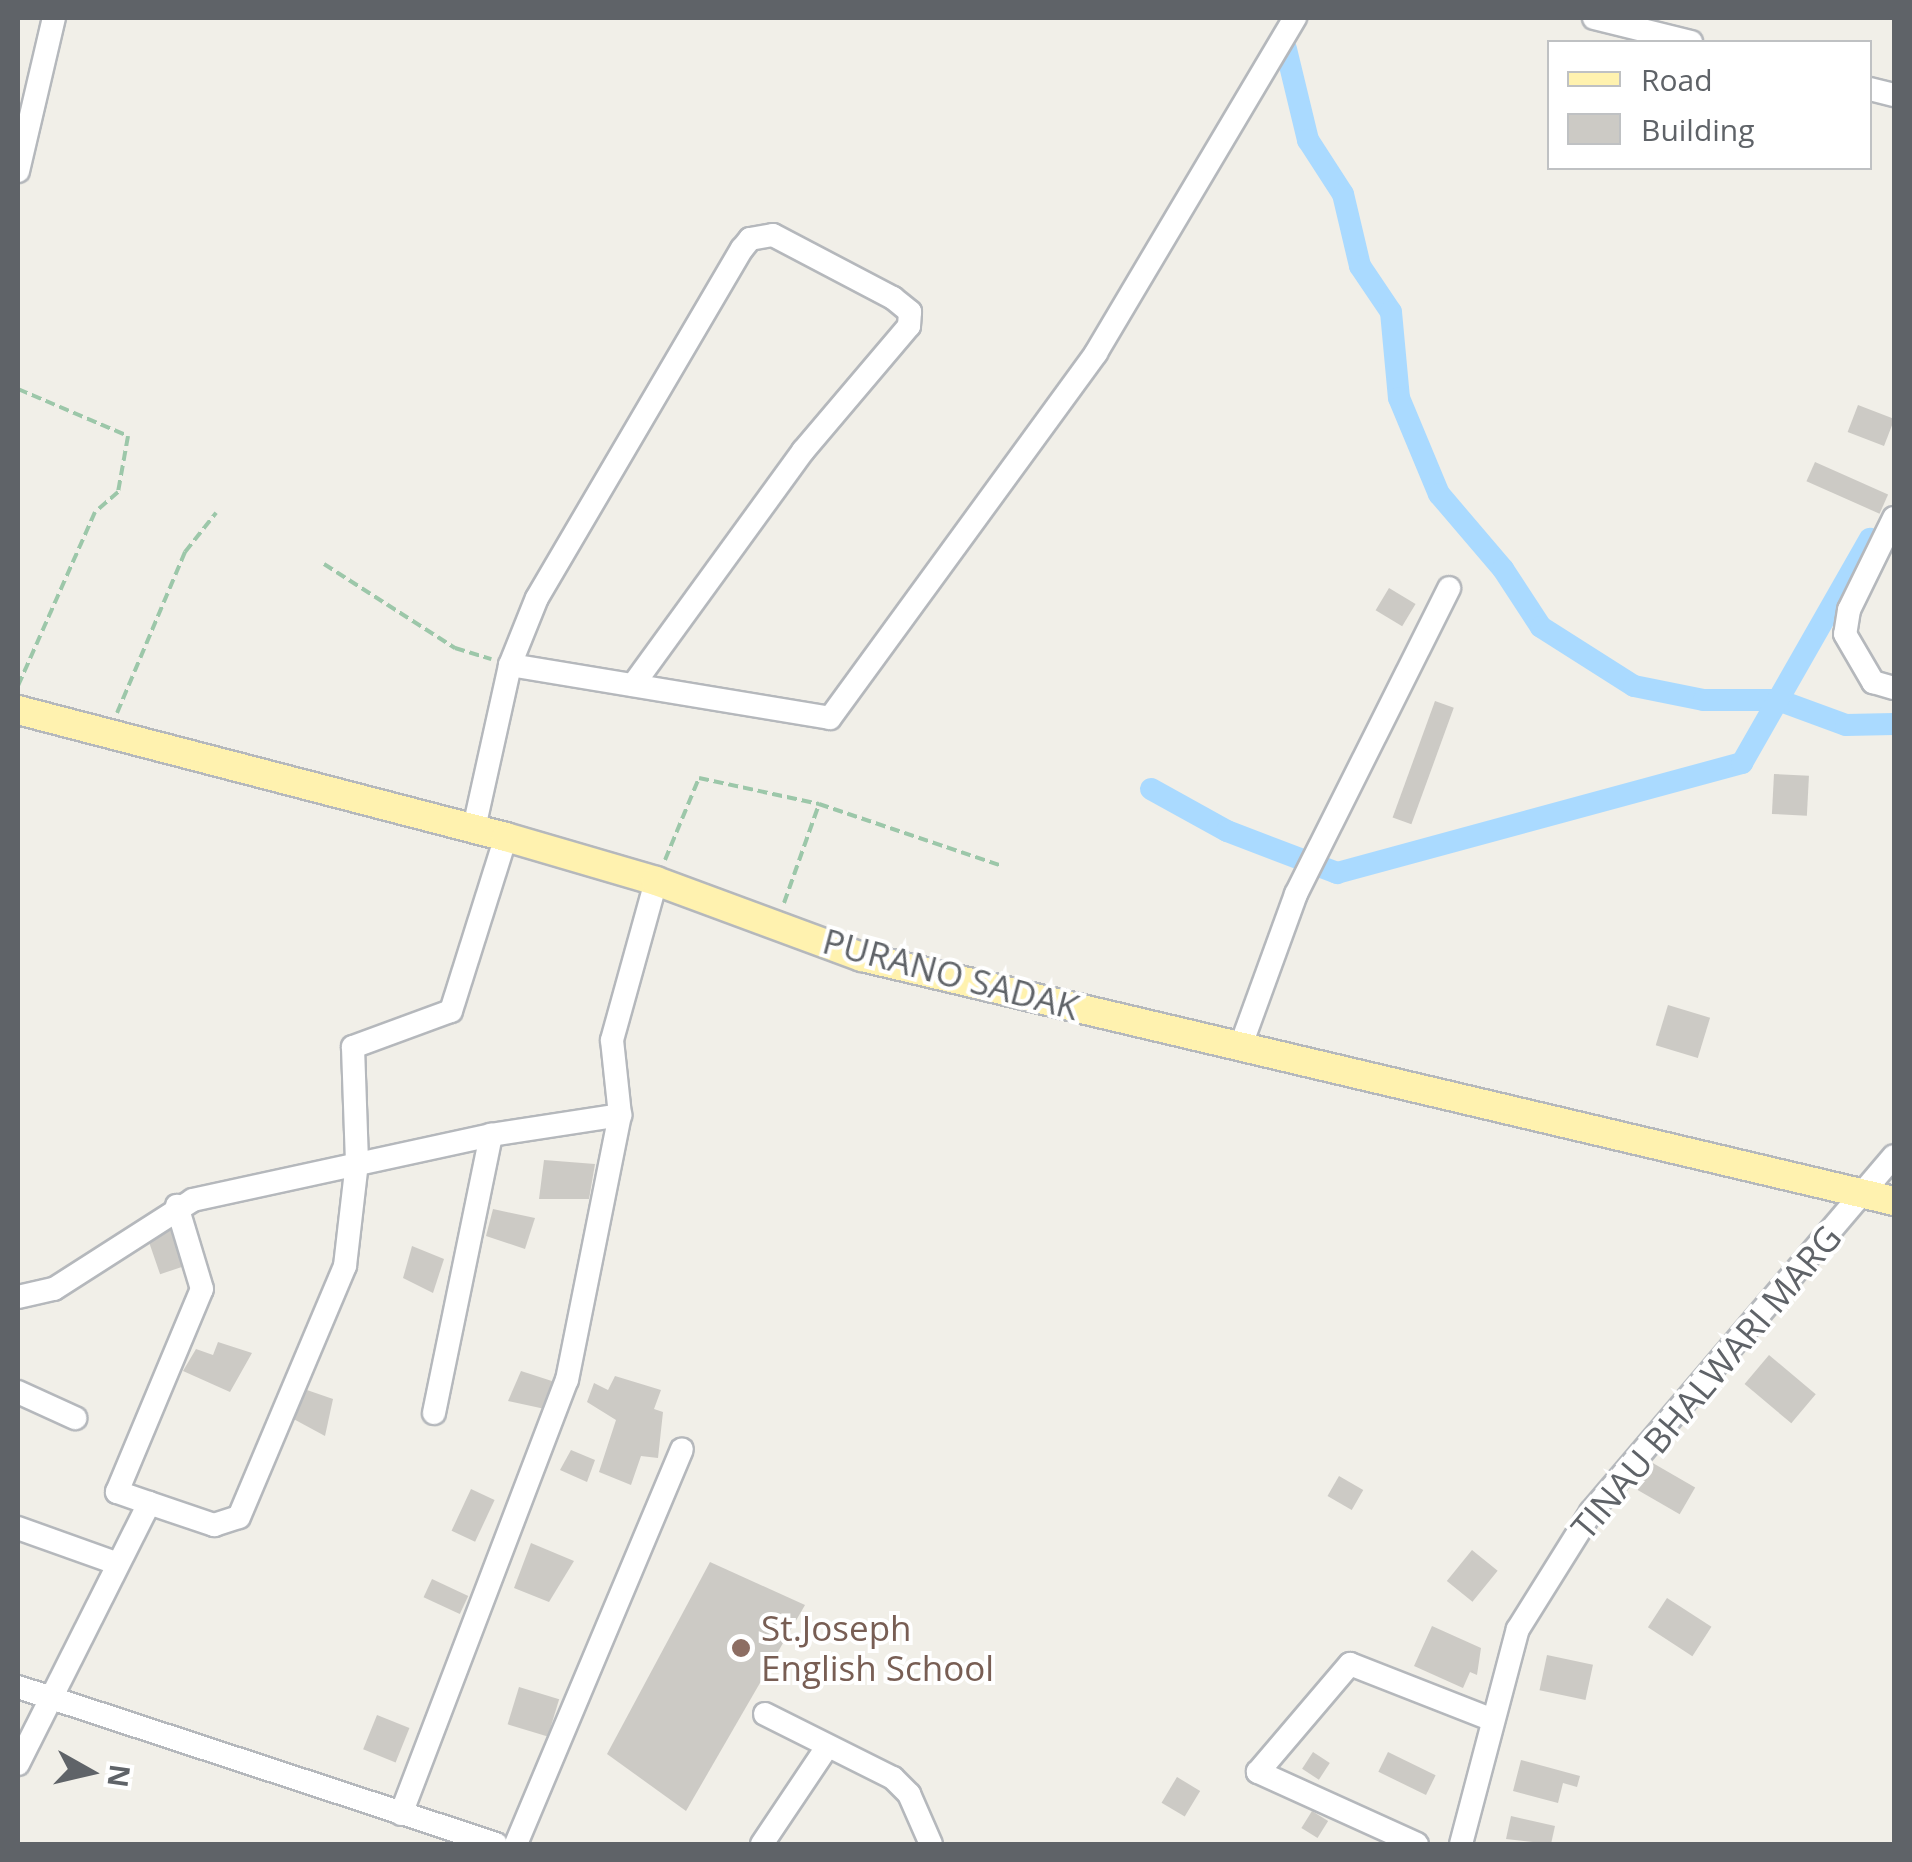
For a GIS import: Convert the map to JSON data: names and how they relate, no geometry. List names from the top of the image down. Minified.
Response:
{"streets":{"main road":["PURANO SADAK"],"street":["TINAU BHALWARI MARG"]},"crossings":[["PURANO SADAK","TINAU BHALWARI MARG"]],"places":["St.Joseph English School"],"legend":["Road","Building"],"north":"right"}
